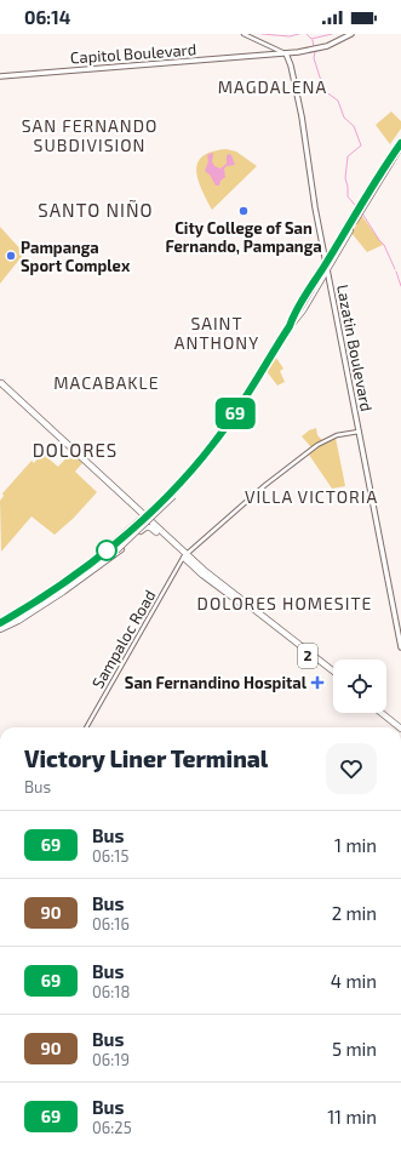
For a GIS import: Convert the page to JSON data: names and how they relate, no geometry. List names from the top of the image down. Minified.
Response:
{"streets":{"highway":["2"],"main road":["Capitol Boulevard","Lazatin Boulevard"],"street":["Sampaloc Road"]},"crossings":[["Capitol Boulevard","Lazatin Boulevard"],["Lazatin Boulevard","Sampaloc Road"],["Sampaloc Road","2"]],"districts":["MAGDALENA","SAN FERNANDO SUBDIVISION","SANTO NIÑO","SAINT ANTHONY","MACABAKLE","DOLORES","VILLA VICTORIA","DOLORES HOMESITE"],"places":{"other":["City College of San Fernando, Pampanga","Pampanga Sport Complex"],"health":["San Fernandino Hospital"]},"lines":["bus line 69"],"page":{"status":"06:14","on_map":"69","heading":["Victory Liner Terminal","Bus"],"list":[{"mark":"69","name":"Bus","note":"06:15","value":"1 min"},{"mark":"90","name":"Bus","note":"06:16","value":"2 min"},{"mark":"69","name":"Bus","note":"06:18","value":"4 min"},{"mark":"90","name":"Bus","note":"06:19","value":"5 min"},{"mark":"69","name":"Bus","note":"06:25","value":"11 min"}]}}
